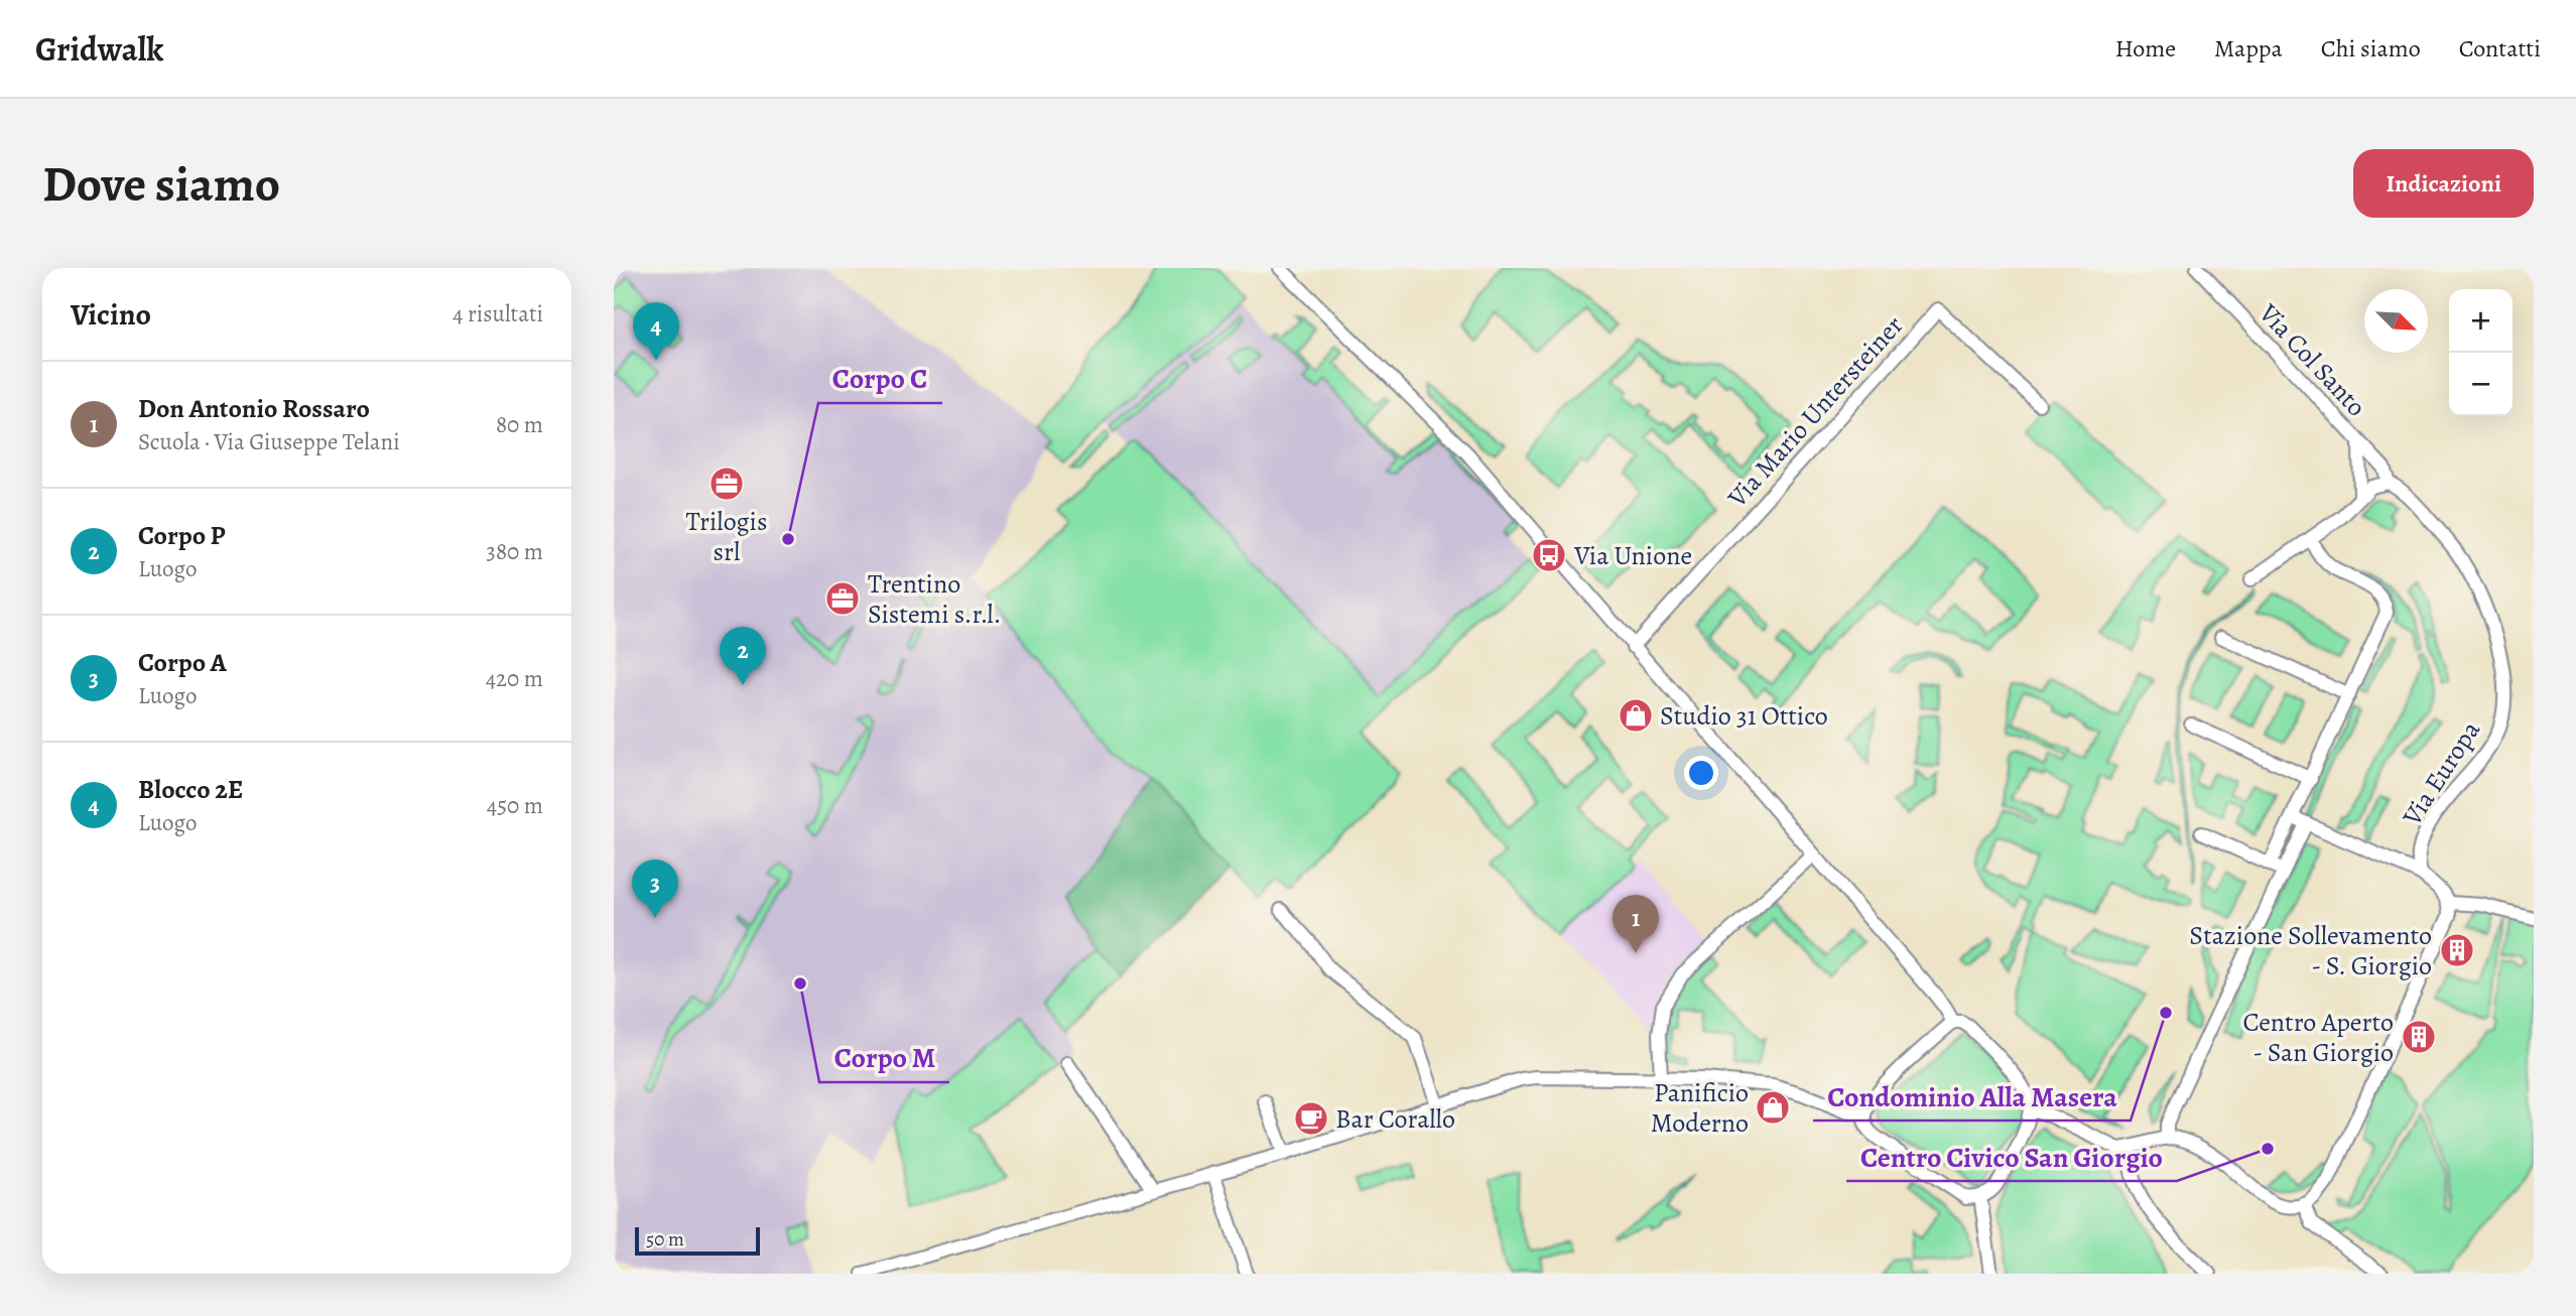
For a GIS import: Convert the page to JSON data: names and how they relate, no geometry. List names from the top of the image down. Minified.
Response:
{"streets":{"street":["Via Col Santo","Via Mario Untersteiner","Via Europa"]},"crossings":[["Via Col Santo","Via Europa"]],"places":{"office":["Trilogis srl","Trentino Sistemi s.r.l."],"other":["Corpo C","Corpo M","Condominio Alla Masera","Centro Civico San Giorgio"],"bus stop":["Via Unione"],"shop":["Studio 31 Ottico","Panificio Moderno"],"building":["Stazione Sollevamento - S. Giorgio","Centro Aperto - San Giorgio"],"cafe":["Bar Corallo"]},"scale_bar":"50 m","north":"bottom right","page":{"header":"Gridwalk","nav":["Home","Mappa","Chi siamo","Contatti"],"buttons":"Indicazioni","title":"Dove siamo","heading":["Vicino","4 risultati"],"map_buttons":["+","−"],"pins":["4","2","3","1"],"list":[{"mark":"1","name":"Don Antonio Rossaro","note":"Scuola · Via Giuseppe Telani","value":"80 m"},{"mark":"2","name":"Corpo P","note":"Luogo","value":"380 m"},{"mark":"3","name":"Corpo A","note":"Luogo","value":"420 m"},{"mark":"4","name":"Blocco 2E","note":"Luogo","value":"450 m"}],"scale":"50 m"}}
